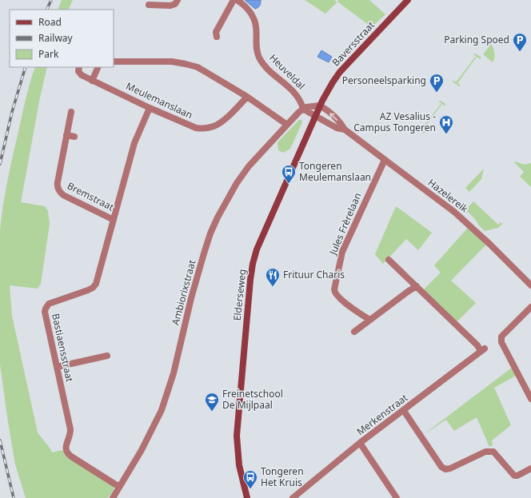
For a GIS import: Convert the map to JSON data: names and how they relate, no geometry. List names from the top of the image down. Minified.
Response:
{"streets":{"main road":["Baversstraat","Elderseweg"],"street":["Heuveldal","Meulemanslaan","Hazelereik","Bremstraat","Jules Frèrelaan","Ambiorixstraat","Bastiaensstraat","Merkenstraat"]},"crossings":[["Baversstraat","Hazelereik"],["Baversstraat","Elderseweg"],["Heuveldal","Ambiorixstraat"],["Meulemanslaan","Bastiaensstraat"],["Hazelereik","Jules Frèrelaan"],["Hazelereik","Elderseweg"],["Bremstraat","Bastiaensstraat"],["Ambiorixstraat","Bastiaensstraat"]],"places":{"parking":["Parking Spoed","Personeelsparking"],"hospital":["AZ Vesalius - Campus Tongeren"],"bus stop":["Tongeren Meulemanslaan","Tongeren Het Kruis"],"restaurant":["Frituur Charis"],"school or university":["Freinetschool De Mijlpaal"]},"legend":["Road","Railway","Park"]}
